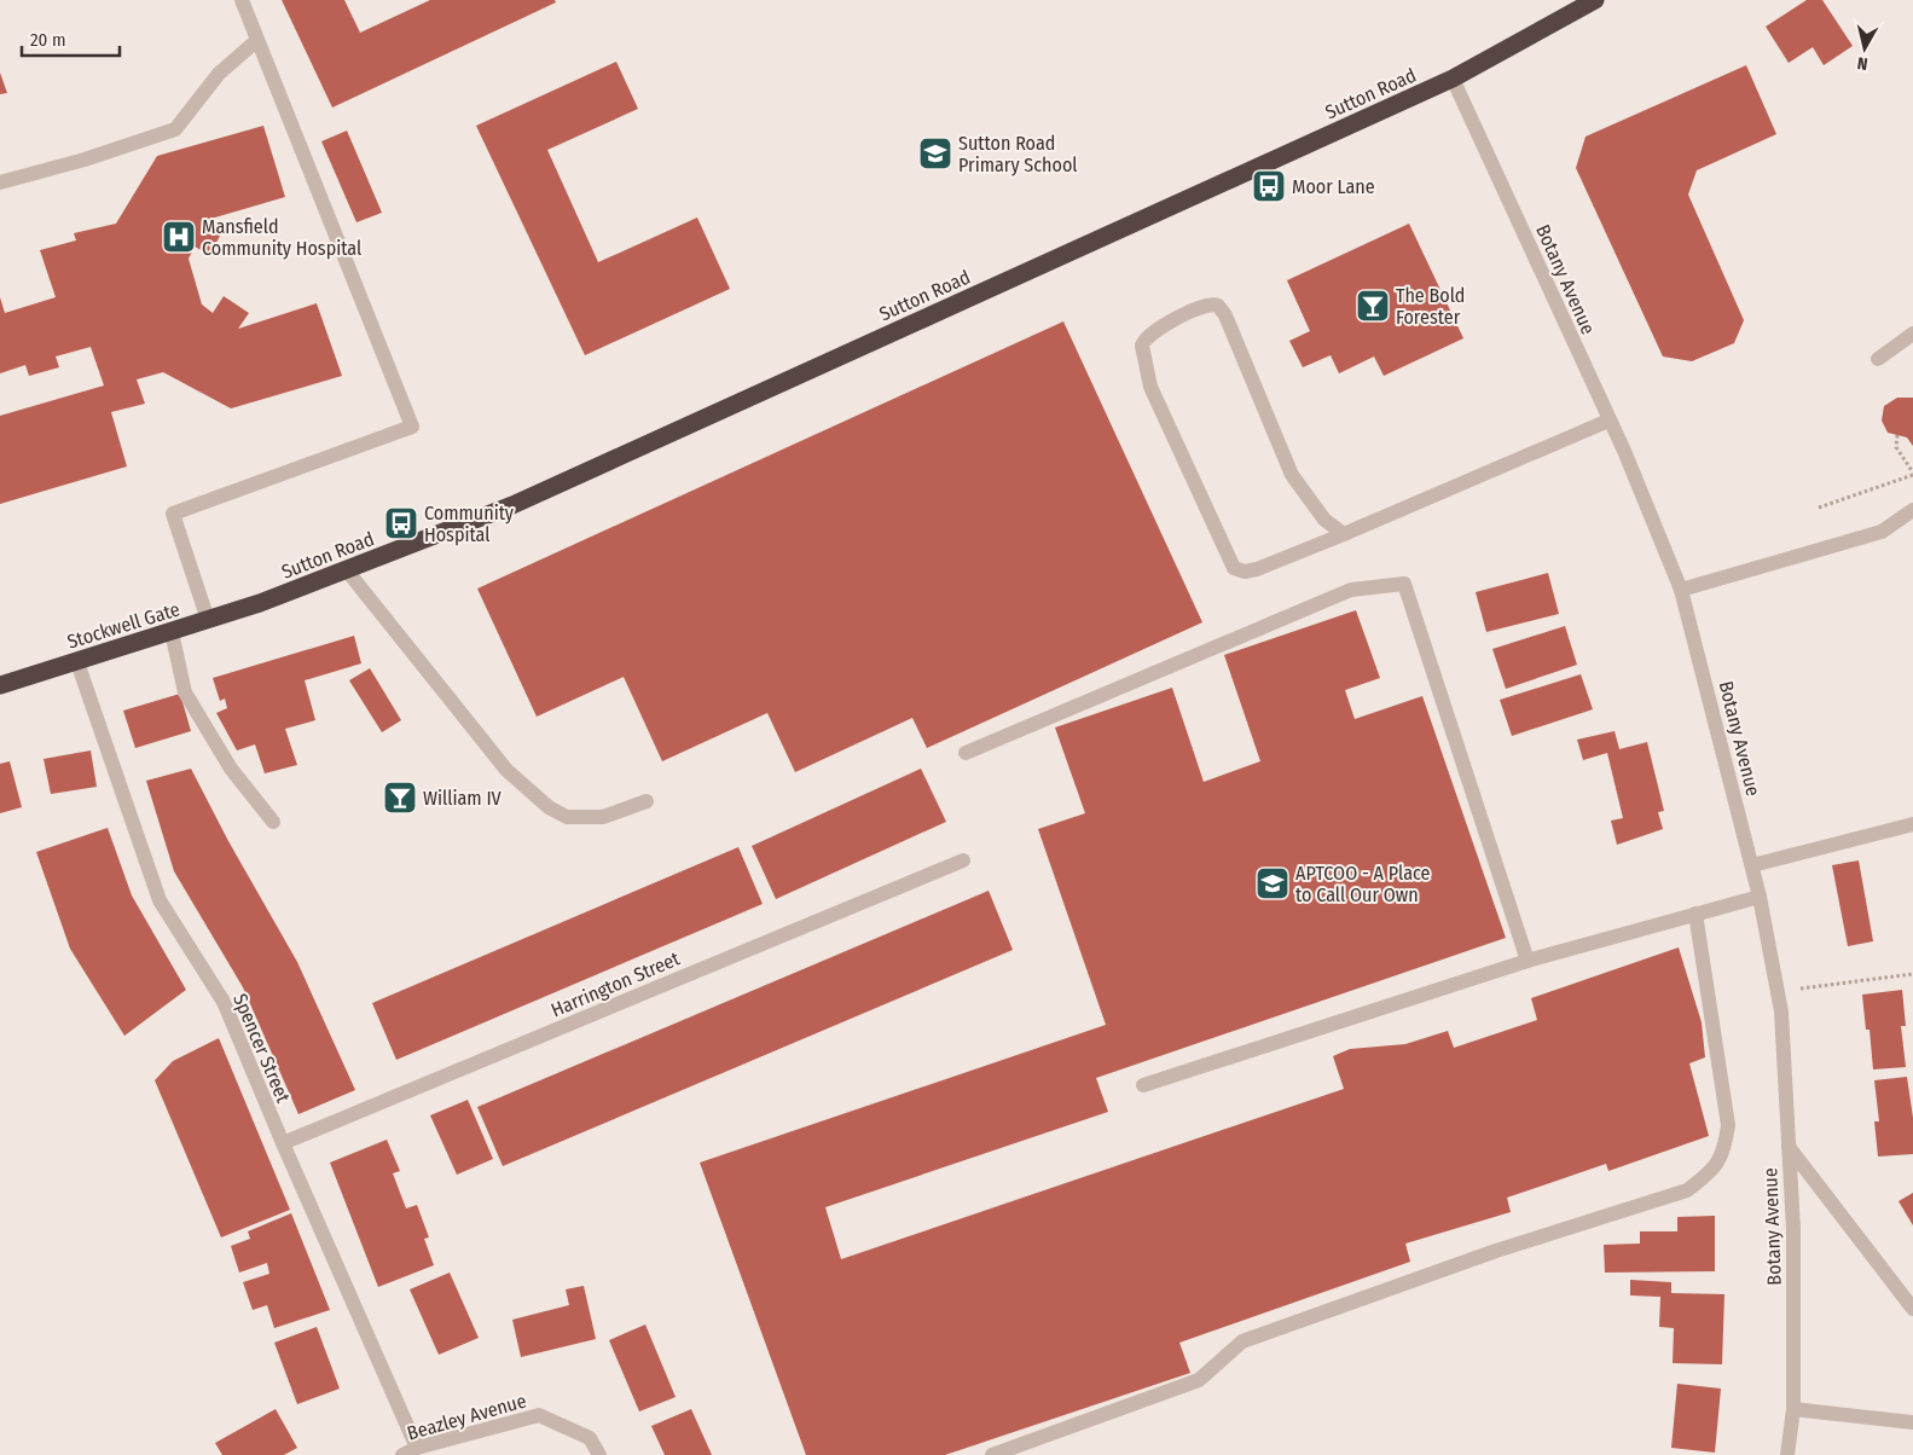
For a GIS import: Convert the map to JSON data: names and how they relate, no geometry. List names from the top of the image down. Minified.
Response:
{"streets":{"highway":["Sutton Road","Stockwell Gate"],"street":["Botany Avenue","Harrington Street","Spencer Street","Beazley Avenue"]},"crossings":[["Sutton Road","Botany Avenue"],["Sutton Road","Stockwell Gate"],["Stockwell Gate","Spencer Street"],["Harrington Street","Spencer Street"],["Spencer Street","Beazley Avenue"]],"places":{"school or university":["Sutton Road Primary School","APTCOO - A Place to Call Our Own"],"bus stop":["Moor Lane","Community Hospital"],"hospital":["Mansfield Community Hospital"],"bar":["The Bold Forester","William IV"]},"scale_bar":"20 m","north":"bottom"}
